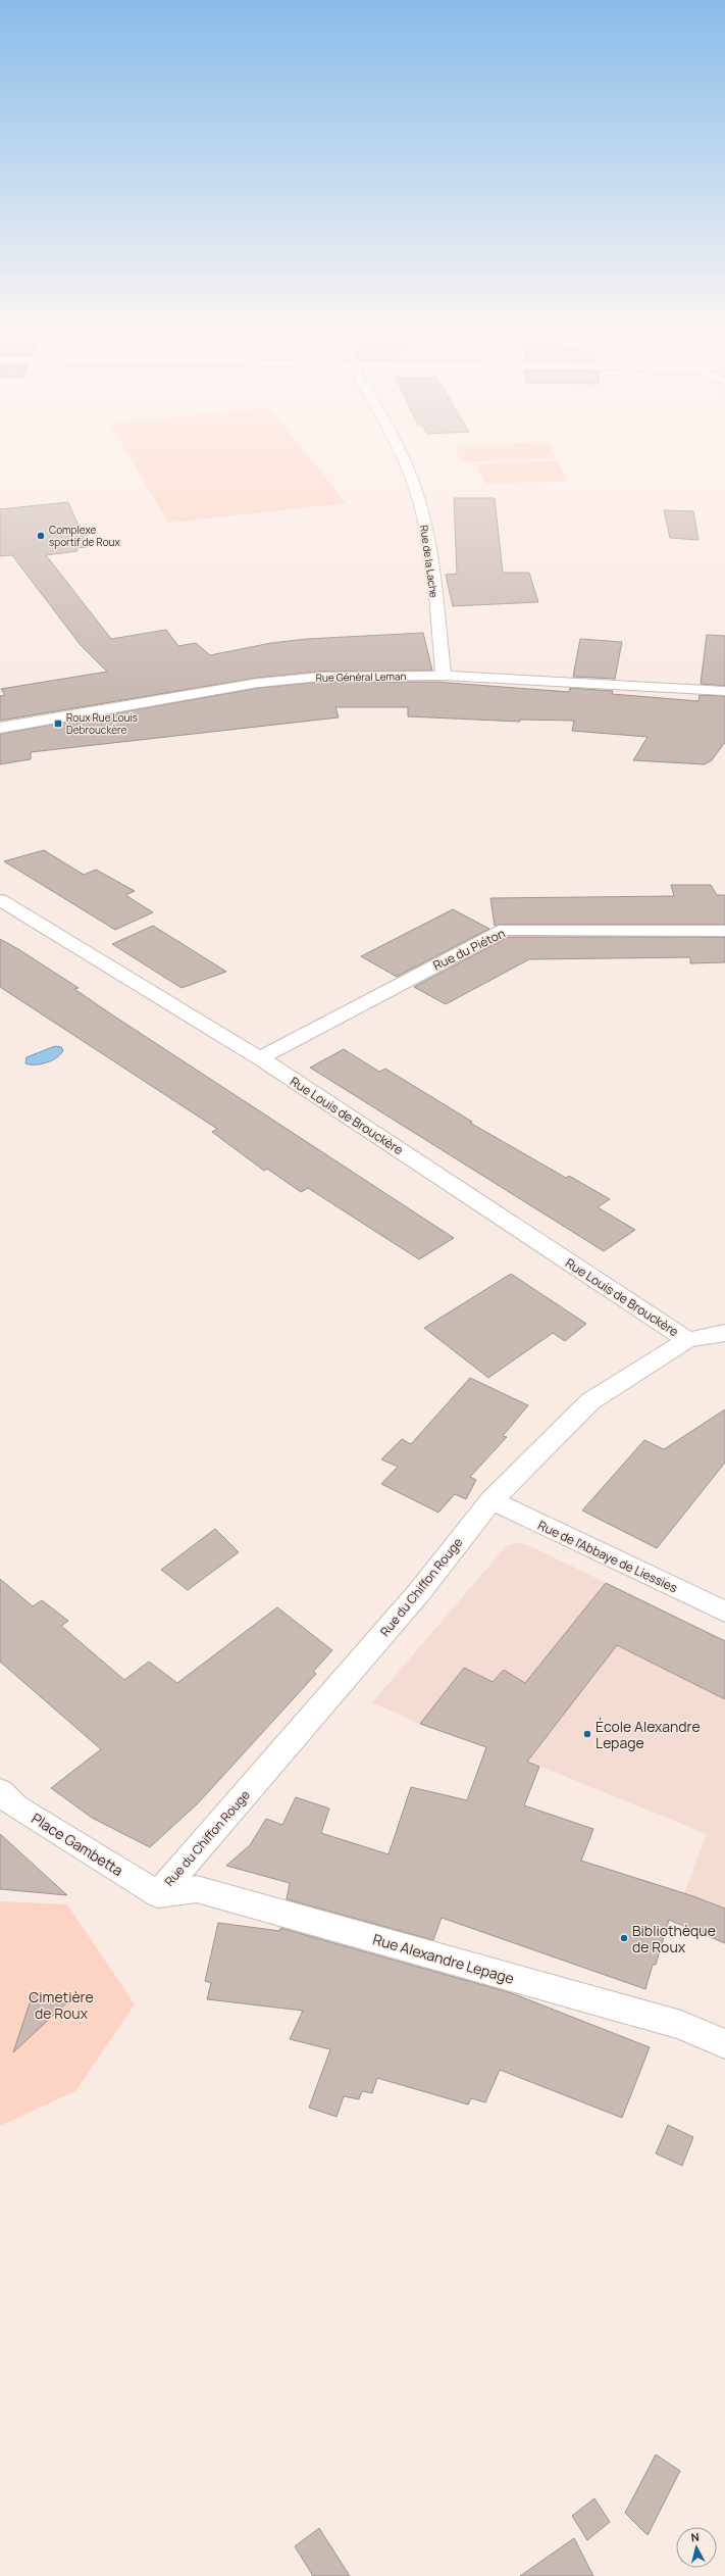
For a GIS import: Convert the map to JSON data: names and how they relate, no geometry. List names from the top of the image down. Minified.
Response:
{"streets":{"street":["Rue de la Lache","Rue Général Leman","Rue du Piéton","Rue Louis de Brouckère","Rue de l'Abbaye de Liessies","Rue du Chiffon Rouge","Place Gambetta","Rue Alexandre Lepage"]},"crossings":[["Rue de la Lache","Rue Général Leman"],["Rue du Piéton","Rue Louis de Brouckère"],["Rue Louis de Brouckère","Rue du Chiffon Rouge"],["Rue de l'Abbaye de Liessies","Rue du Chiffon Rouge"],["Rue du Chiffon Rouge","Place Gambetta"],["Rue du Chiffon Rouge","Rue Alexandre Lepage"],["Place Gambetta","Rue Alexandre Lepage"]],"parks":["Cimetière de Roux"],"places":{"other":["Complexe sportif de Roux","École Alexandre Lepage","Bibliothèque de Roux"],"transit":["Roux Rue Louis Debrouckère"]},"north":"top"}
